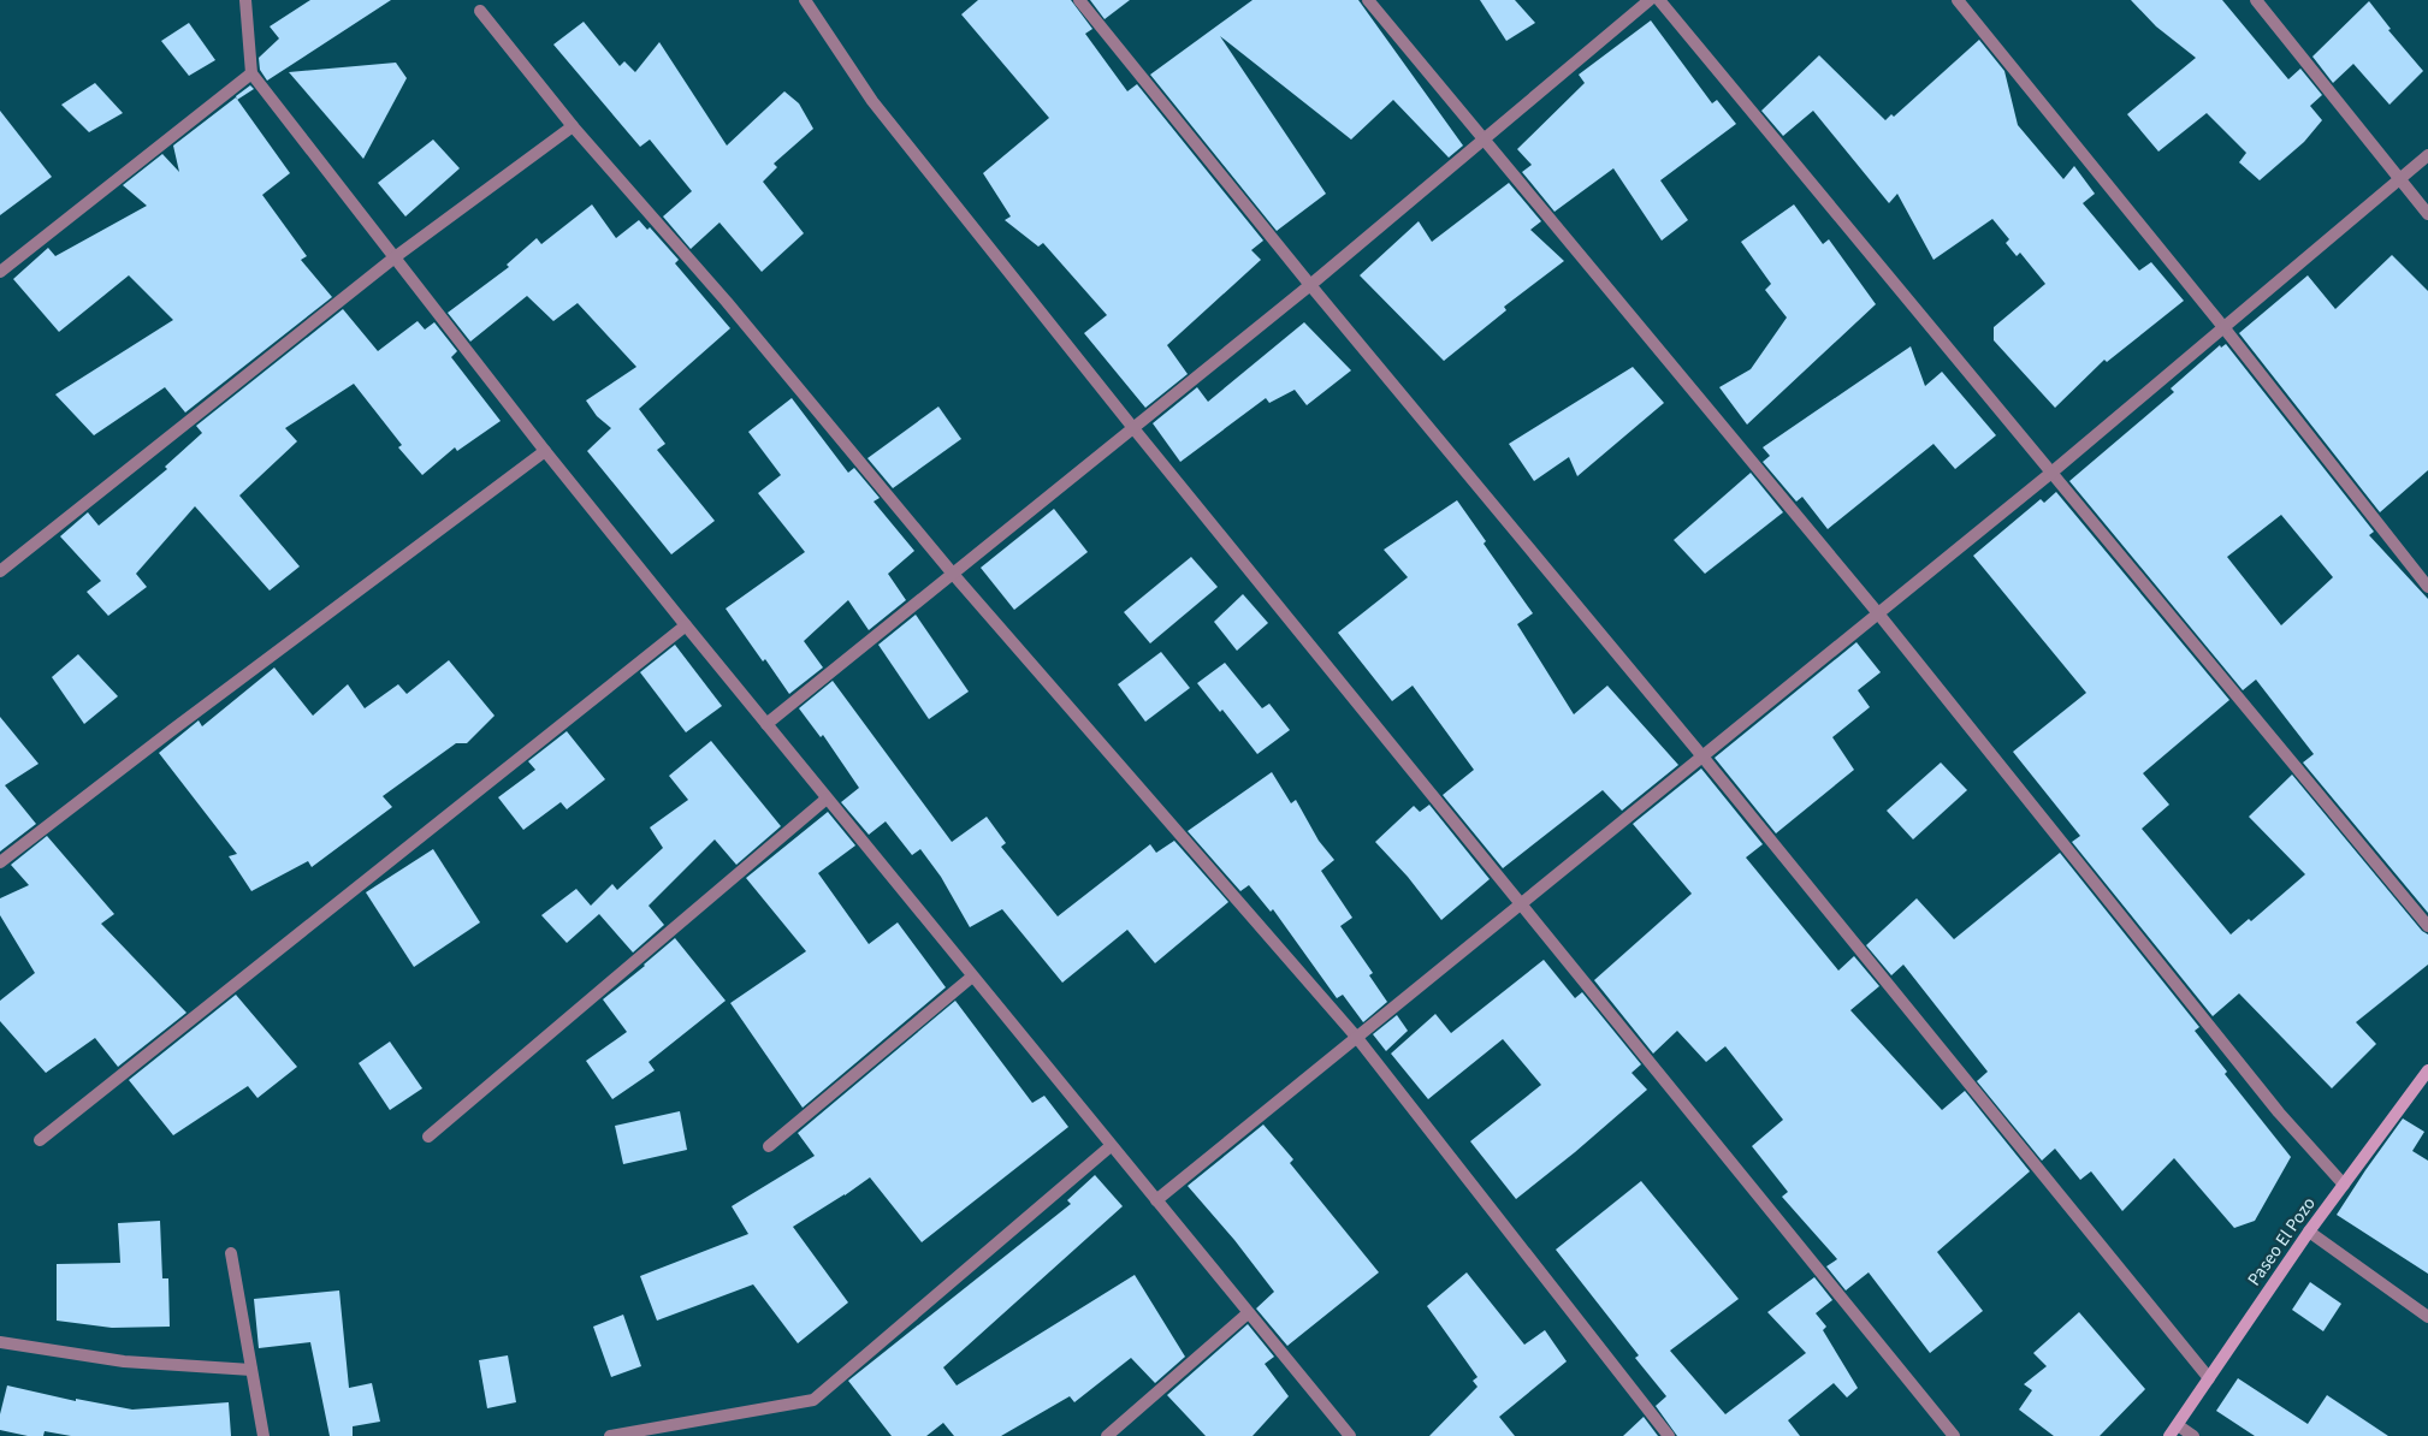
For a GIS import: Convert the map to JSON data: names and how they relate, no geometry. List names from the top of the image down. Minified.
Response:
{"streets":{"street":["Paseo El Pozo"]}}
